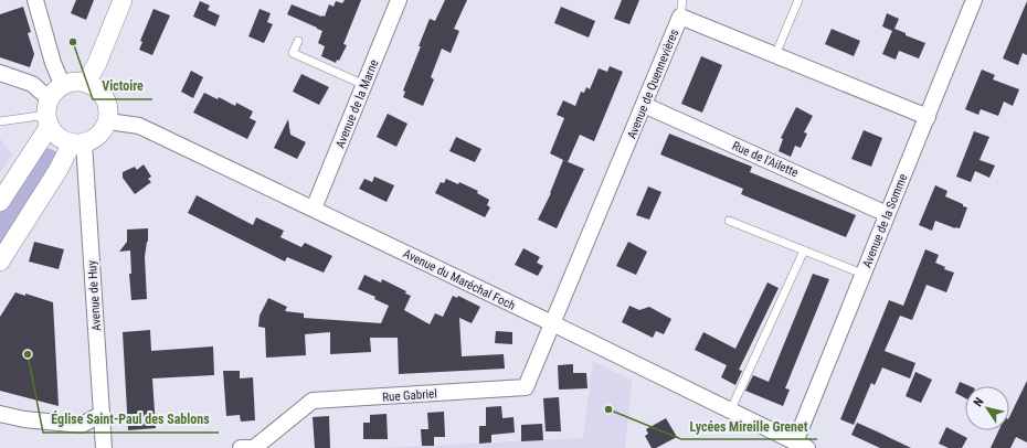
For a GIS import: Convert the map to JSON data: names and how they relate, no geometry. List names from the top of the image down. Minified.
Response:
{"streets":{"street":["Avenue de Quennevières","Avenue de la Marne","Rue de l'Ailette","Avenue de la Somme","Avenue du Maréchal Foch","Avenue de Huy","Rue Gabriel"]},"crossings":[["Avenue de Quennevières","Rue de l'Ailette"],["Avenue de Quennevières","Avenue de la Somme"],["Avenue de Quennevières","Avenue du Maréchal Foch"],["Avenue de Quennevières","Rue Gabriel"],["Avenue de la Marne","Avenue du Maréchal Foch"],["Rue de l'Ailette","Avenue de la Somme"],["Avenue de la Somme","Avenue du Maréchal Foch"],["Avenue du Maréchal Foch","Avenue de Huy"],["Avenue du Maréchal Foch","Rue Gabriel"]],"places":["Victoire","Église Saint-Paul des Sablons","Lycées Mireille Grenet"],"north":"top left"}
